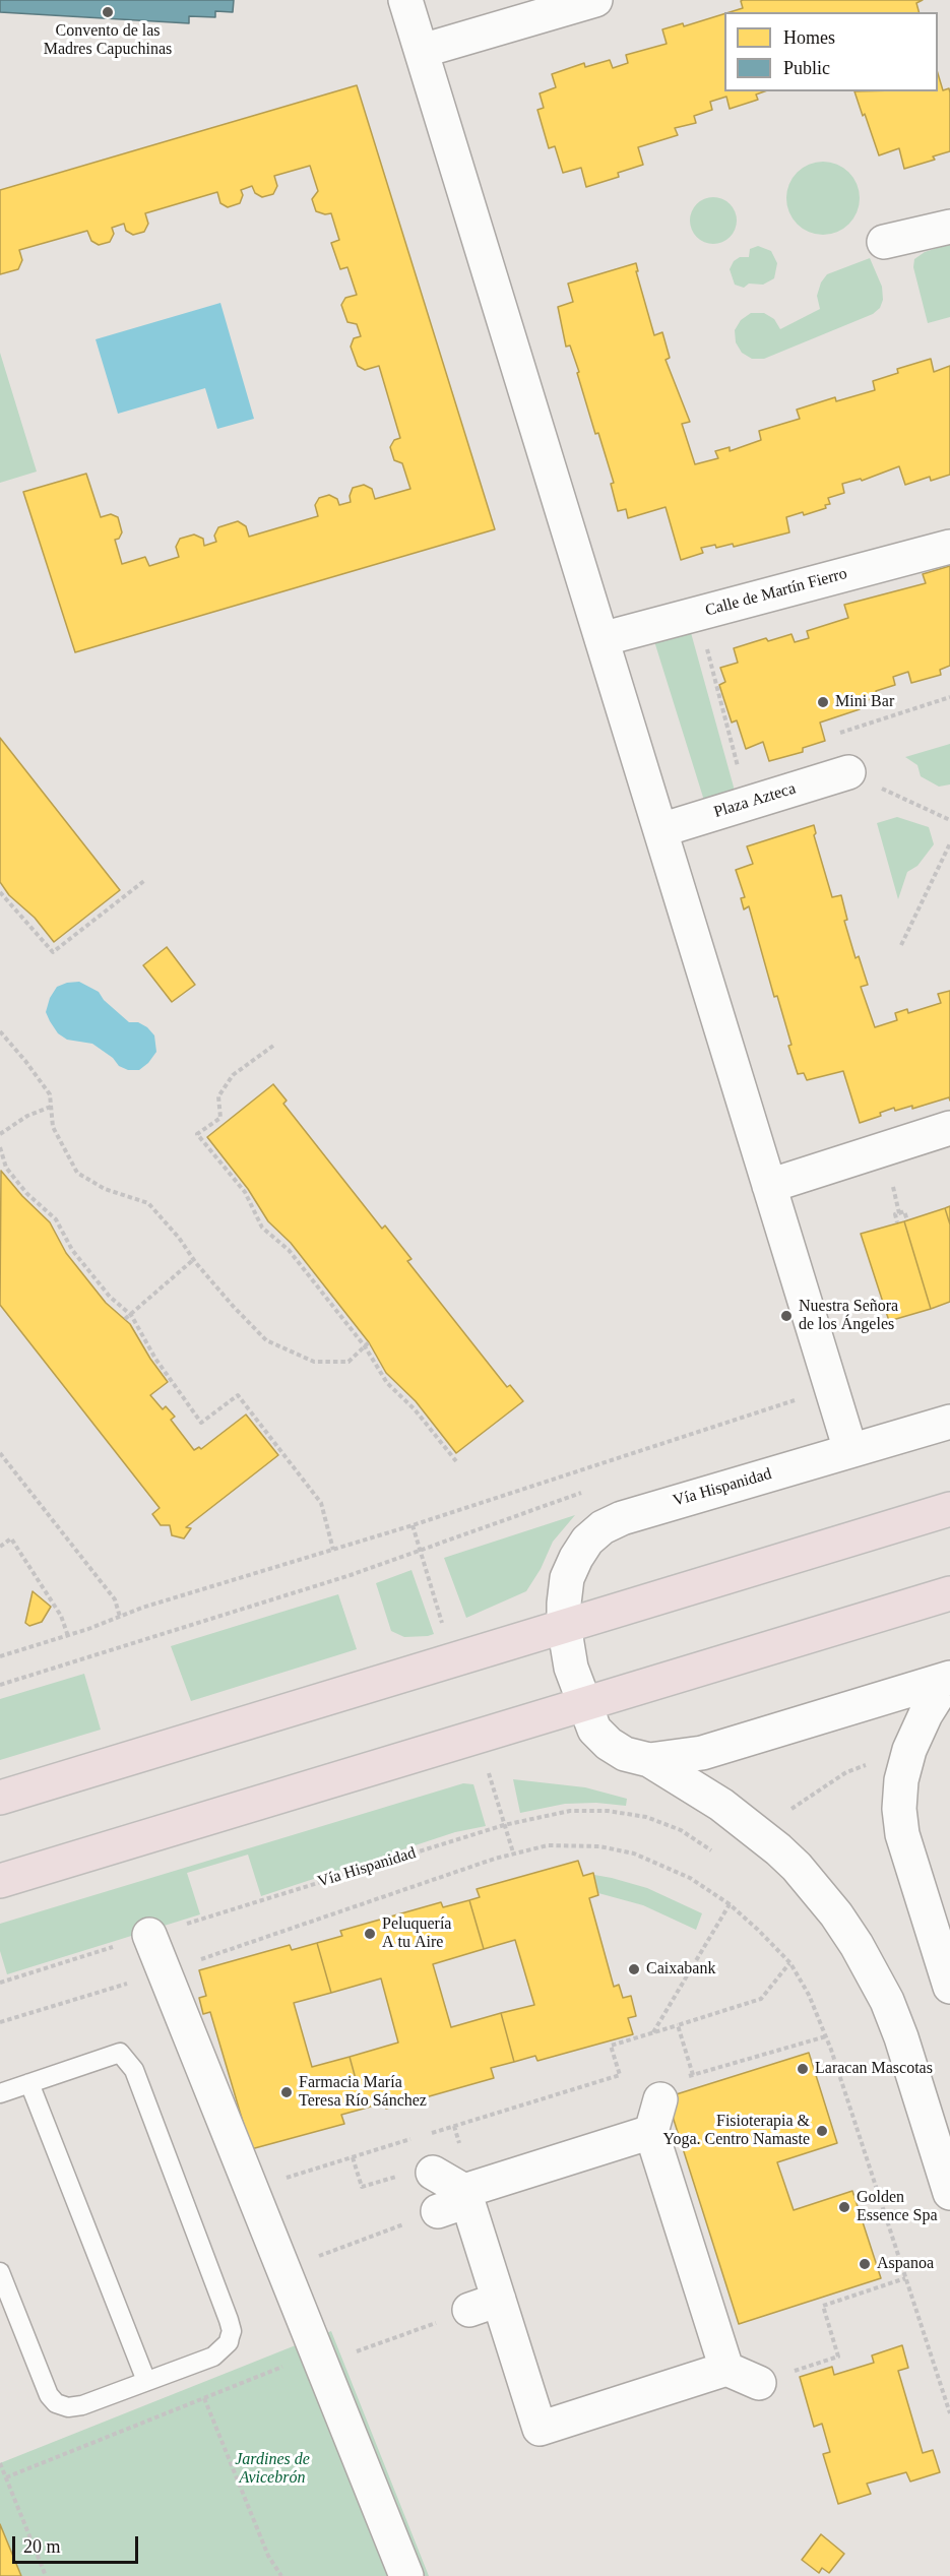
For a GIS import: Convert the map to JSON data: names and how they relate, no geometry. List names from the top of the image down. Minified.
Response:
{"streets":{"street":["Calle de Martín Fierro","Plaza Azteca","Vía Hispanidad"]},"parks":["Jardines de Avicebrón"],"places":["Convento de las Madres Capuchinas","Mini Bar","Nuestra Señora de los Ángeles","Peluquería A tu Aire","Caixabank","Laracan Mascotas","Farmacia María Teresa Río Sánchez","Fisioterapia & Yoga. Centro Namaste","Golden Essence Spa","Aspanoa"],"legend":["Homes","Public"],"scale_bar":"20 m"}
